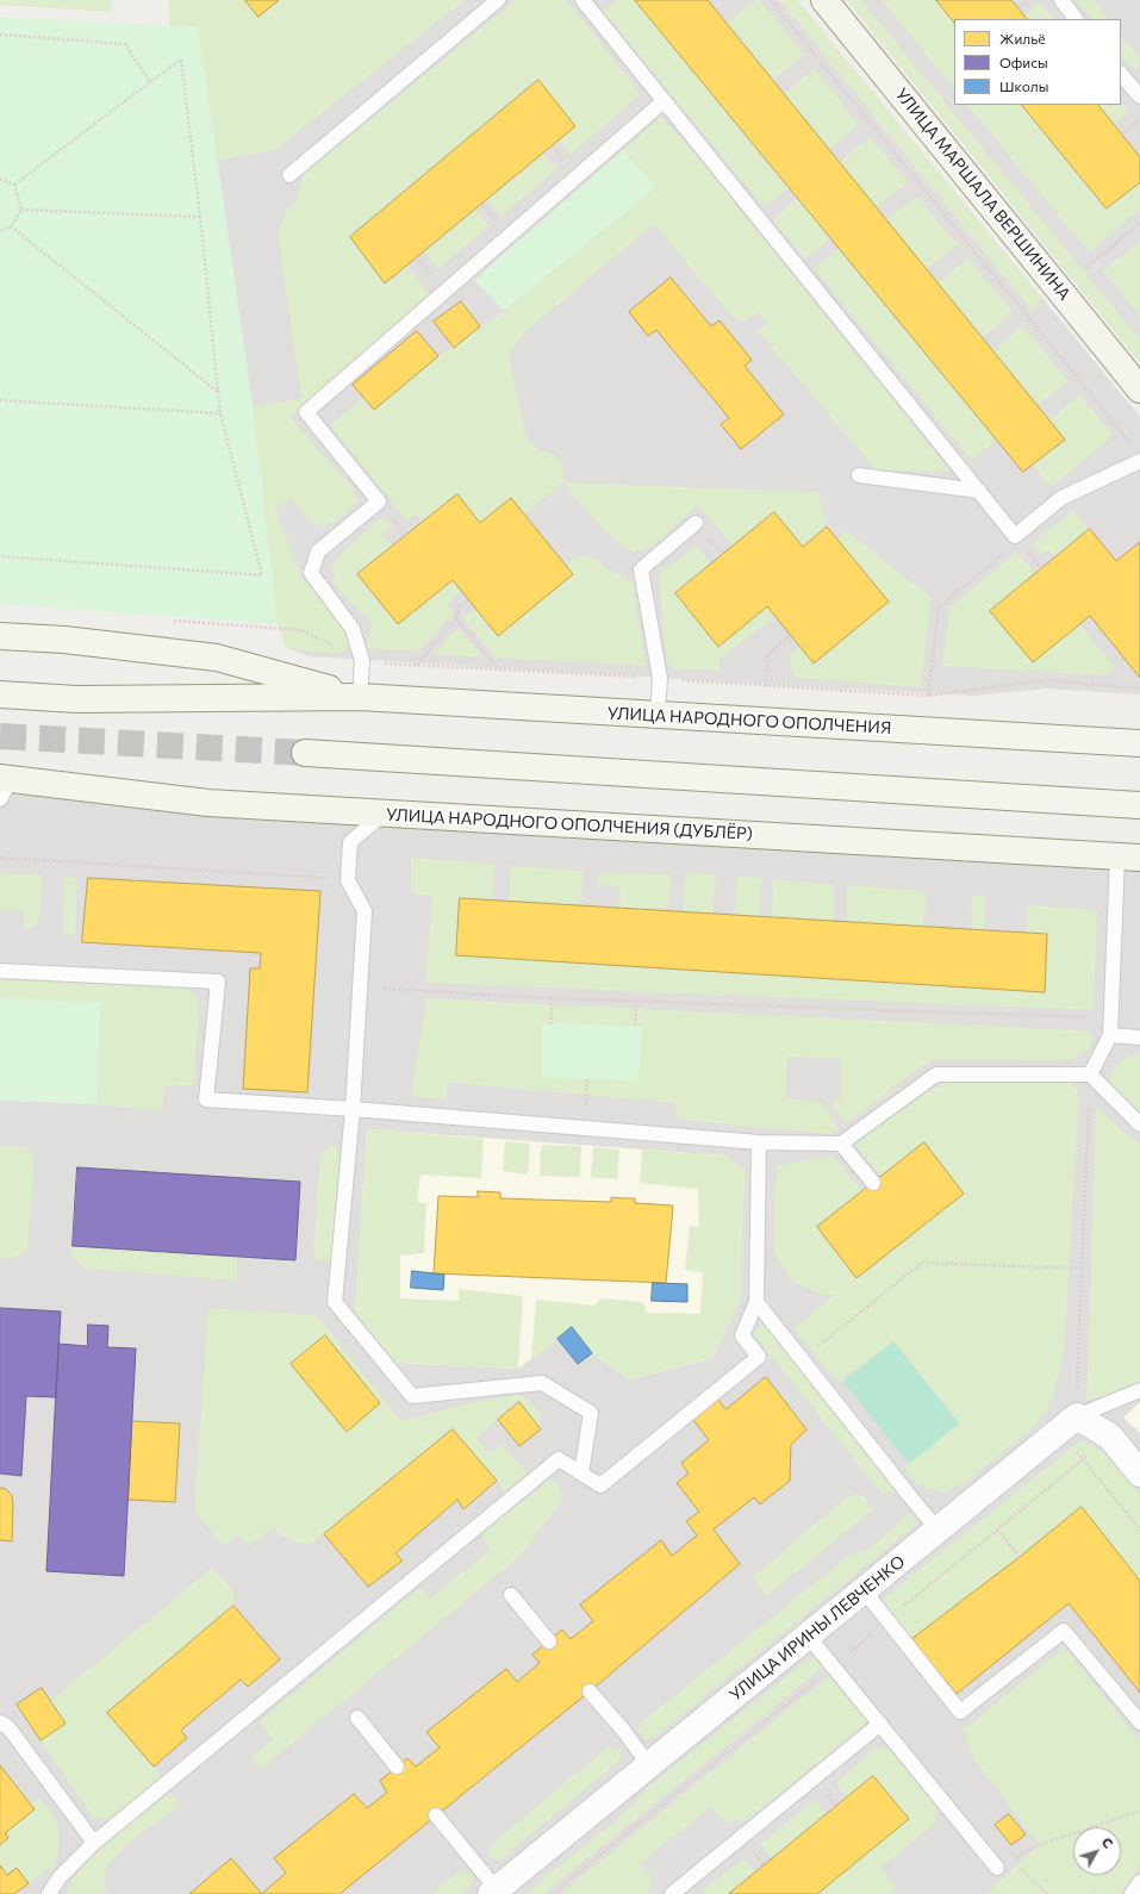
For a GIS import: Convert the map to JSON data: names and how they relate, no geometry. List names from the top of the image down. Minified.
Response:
{"streets":{"main road":["УЛИЦА МАРШАЛА ВЕРШИНИНА","УЛИЦА НАРОДНОГО ОПОЛЧЕНИЯ","УЛИЦА НАРОДНОГО ОПОЛЧЕНИЯ (ДУБЛЁР)"],"street":["УЛИЦА ИРИНЫ ЛЕВЧЕНКО"]},"legend":["Жильё","Офисы","Школы"],"north":"top right"}
